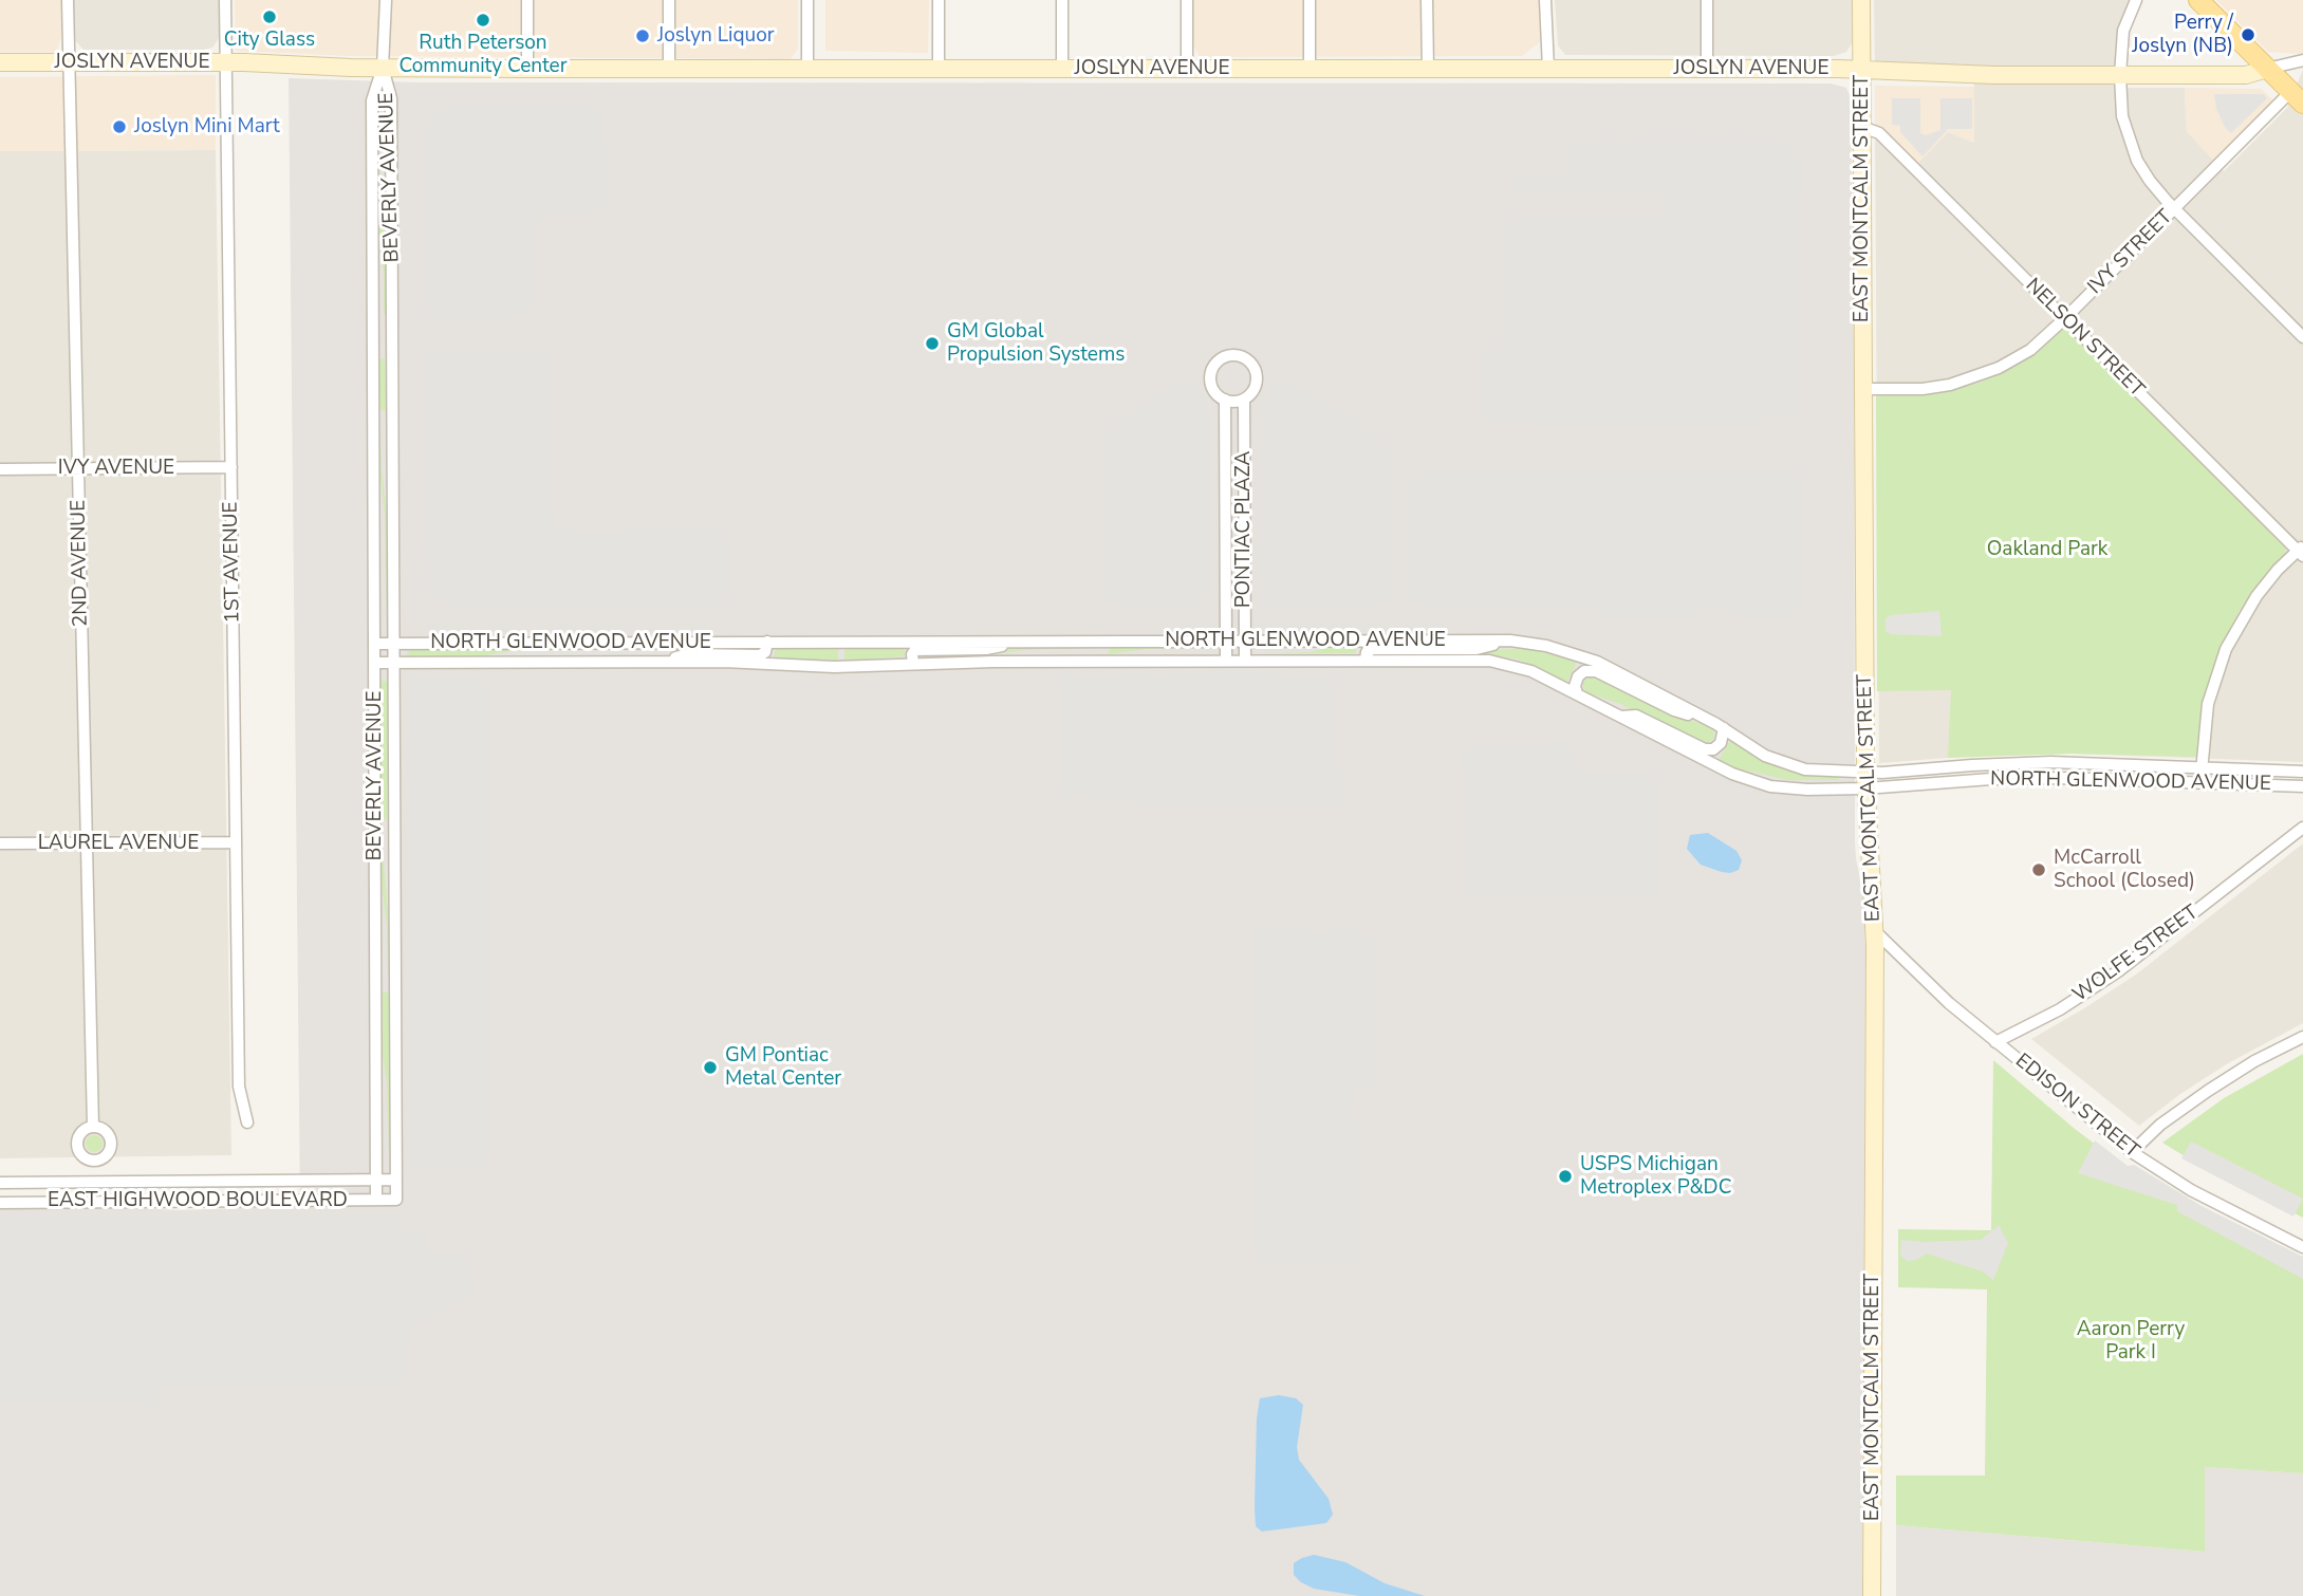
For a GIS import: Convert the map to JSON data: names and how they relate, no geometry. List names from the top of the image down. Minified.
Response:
{"streets":{"main road":["JOSLYN AVENUE","EAST MONTCALM STREET"],"street":["BEVERLY AVENUE","IVY STREET","NELSON STREET","IVY AVENUE","PONTIAC PLAZA","1ST AVENUE","2ND AVENUE","NORTH GLENWOOD AVENUE","LAUREL AVENUE","WOLFE STREET","EDISON STREET","EAST HIGHWOOD BOULEVARD"]},"crossings":[["JOSLYN AVENUE","BEVERLY AVENUE"],["JOSLYN AVENUE","EAST MONTCALM STREET"],["JOSLYN AVENUE","1ST AVENUE"],["JOSLYN AVENUE","2ND AVENUE"],["BEVERLY AVENUE","NORTH GLENWOOD AVENUE"],["BEVERLY AVENUE","EAST HIGHWOOD BOULEVARD"],["EAST MONTCALM STREET","IVY STREET"],["EAST MONTCALM STREET","NELSON STREET"],["EAST MONTCALM STREET","NORTH GLENWOOD AVENUE"],["EAST MONTCALM STREET","EDISON STREET"],["IVY STREET","NELSON STREET"],["IVY AVENUE","1ST AVENUE"],["IVY AVENUE","2ND AVENUE"],["PONTIAC PLAZA","NORTH GLENWOOD AVENUE"],["1ST AVENUE","LAUREL AVENUE"],["2ND AVENUE","LAUREL AVENUE"],["WOLFE STREET","EDISON STREET"]],"parks":["Oakland Park","Aaron Perry Park I"],"places":["City Glass","Ruth Peterson Community Center","Perry / Joslyn (NB)","Joslyn Liquor","Joslyn Mini Mart","GM Global Propulsion Systems","McCarroll School (Closed)","GM Pontiac Metal Center","USPS Michigan Metroplex P&DC"]}
